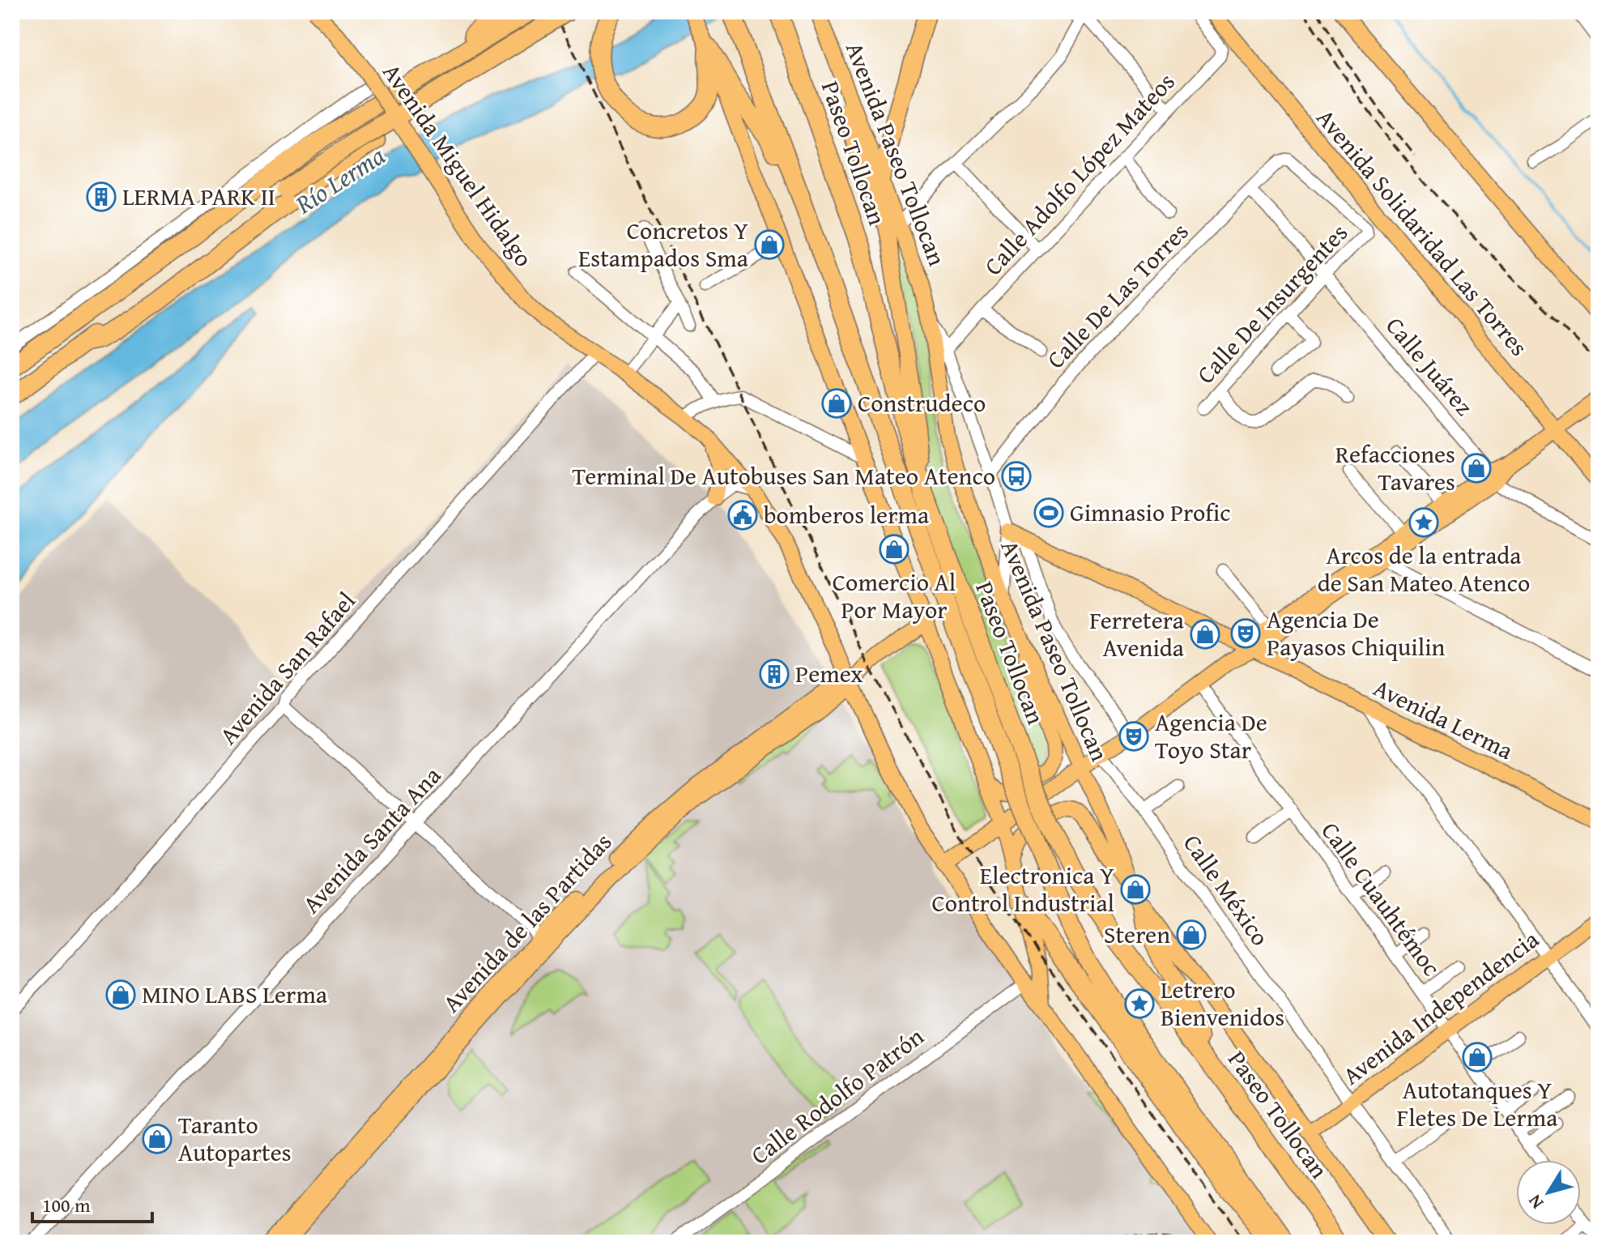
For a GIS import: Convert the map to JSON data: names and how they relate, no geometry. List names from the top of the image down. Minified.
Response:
{"streets":{"highway":["Paseo Tollocan"],"main road":["Avenida Paseo Tollocan","Avenida Miguel Hidalgo","Avenida Solidaridad Las Torres","Avenida Lerma","Avenida de las Partidas","Avenida Independencia"],"street":["Calle Adolfo López Mateos","Calle De Las Torres","Calle De Insurgentes","Calle Juárez","Avenida San Rafael","Avenida Santa Ana","Calle México","Calle Cuauhtémoc","Calle Rodolfo Patrón"]},"crossings":[["Avenida Paseo Tollocan","Calle Adolfo López Mateos"],["Avenida Paseo Tollocan","Avenida Independencia"],["Avenida Miguel Hidalgo","Avenida San Rafael"],["Avenida Miguel Hidalgo","Avenida Santa Ana"],["Avenida Miguel Hidalgo","Avenida de las Partidas"],["Calle De Las Torres","Calle De Insurgentes"],["Calle De Las Torres","Calle Juárez"],["Calle De Insurgentes","Calle Juárez"],["Calle México","Avenida Independencia"],["Calle Cuauhtémoc","Avenida Independencia"]],"water":["Río Lerma"],"places":{"building":["LERMA PARK II","Pemex"],"shop":["Concretos Y Estampados Sma","Construdeco","Refacciones Tavares","Comercio Al Por Mayor","Ferretera Avenida","Electronica Y Control Industrial","Steren","MINO LABS Lerma","Autotanques Y Fletes De Lerma","Taranto Autopartes"],"bus stop":["Terminal De Autobuses San Mateo Atenco"],"sports":["Gimnasio Profic"],"public building":["bomberos lerma"],"place":["Arcos de la entrada de San Mateo Atenco","Letrero Bienvenidos"],"theatre":["Agencia De Payasos Chiquilin","Agencia De Toyo Star"]},"scale_bar":"100 m","north":"bottom left"}
